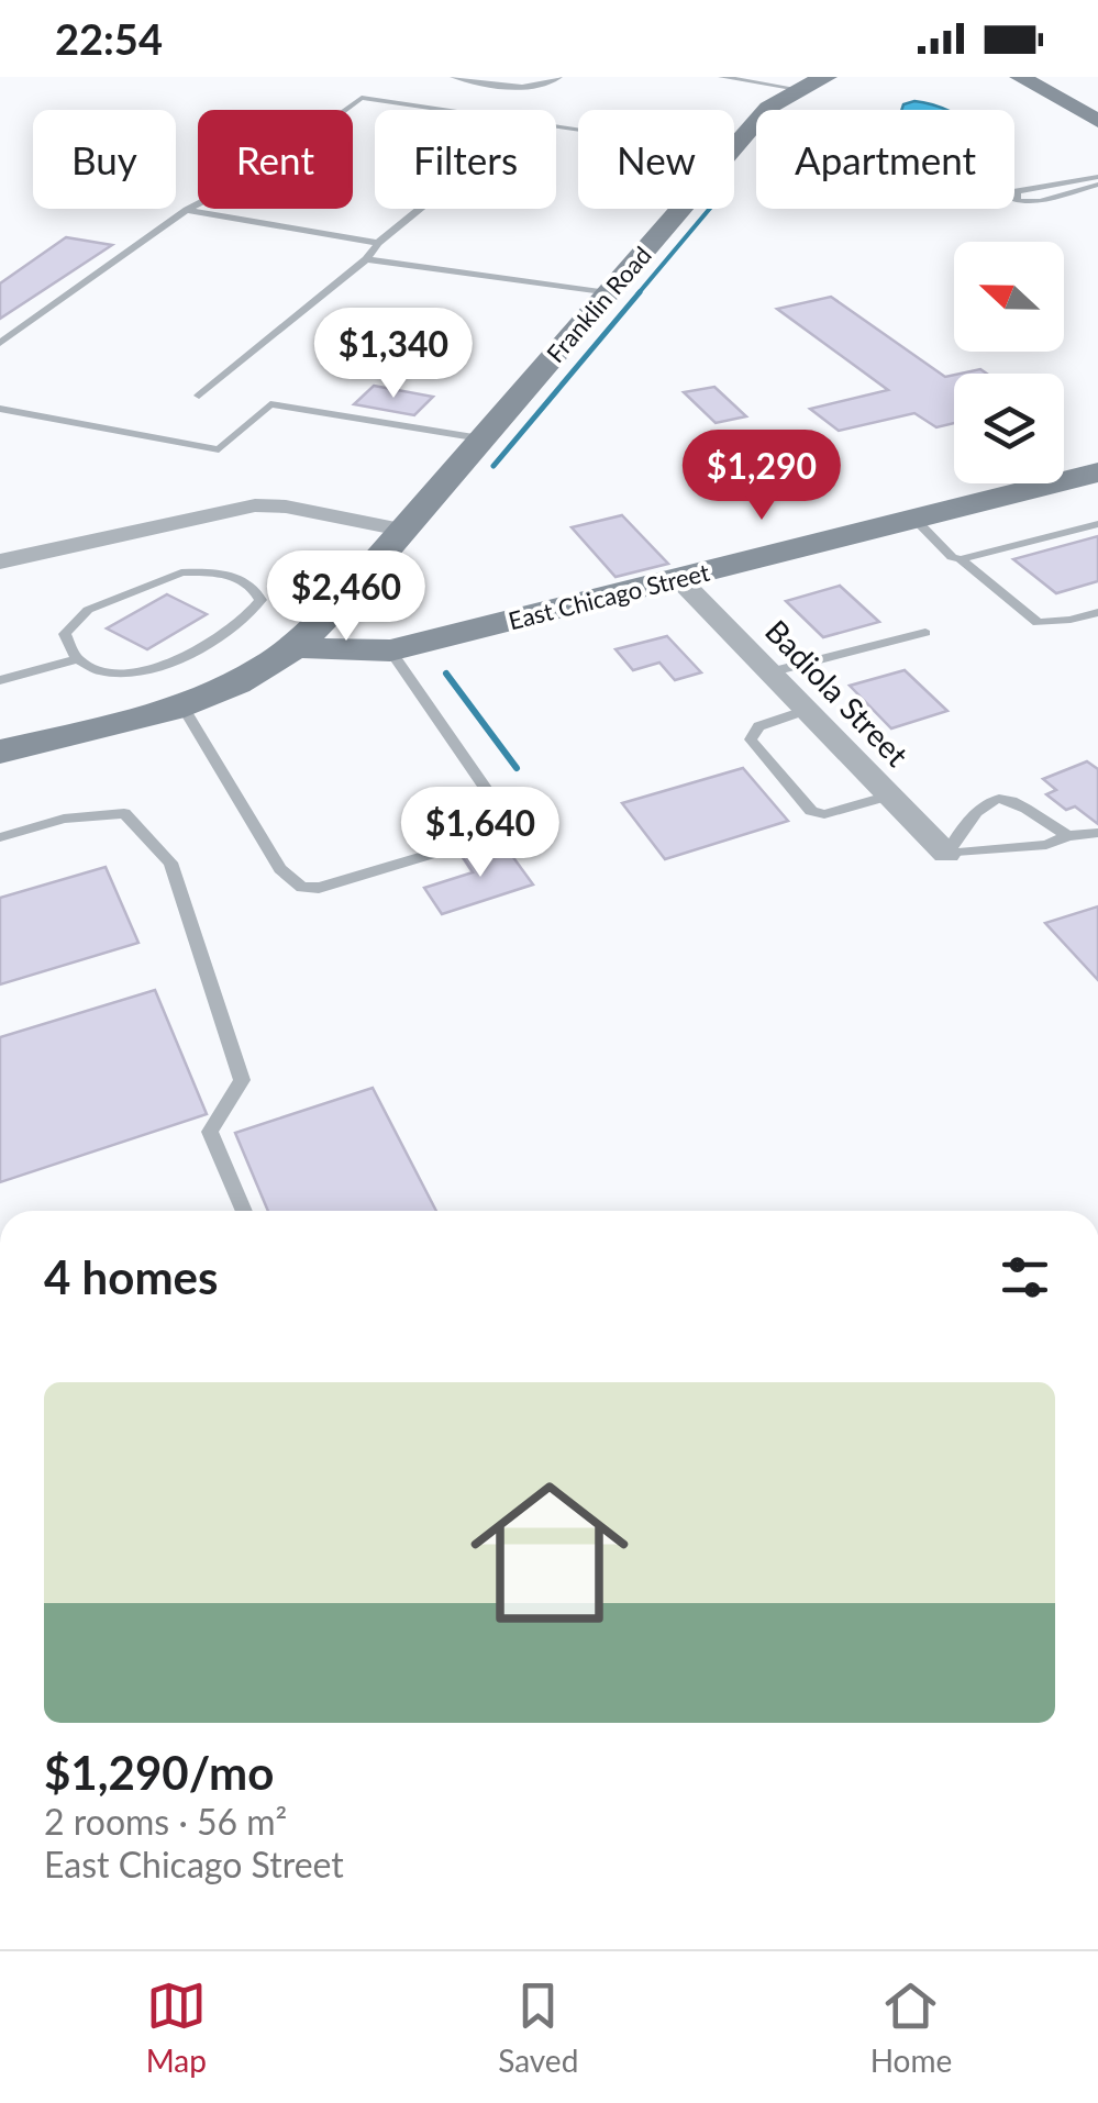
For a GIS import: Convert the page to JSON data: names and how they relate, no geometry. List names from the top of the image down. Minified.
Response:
{"streets":{"street":["Franklin Road","East Chicago Street","Badiola Street"]},"crossings":[["Franklin Road","East Chicago Street"],["East Chicago Street","Badiola Street"]],"north":"left","page":{"status":"22:54","chip":["Buy","Rent","Filters","New","Apartment"],"price":["$1,340","$1,290","$2,460","$1,640"],"heading":"4 homes","list":[{"name":"$1,290/mo","note":"2 rooms · 56 m² · East Chicago Street"}],"tabs":["Map","Saved","Home"]}}
